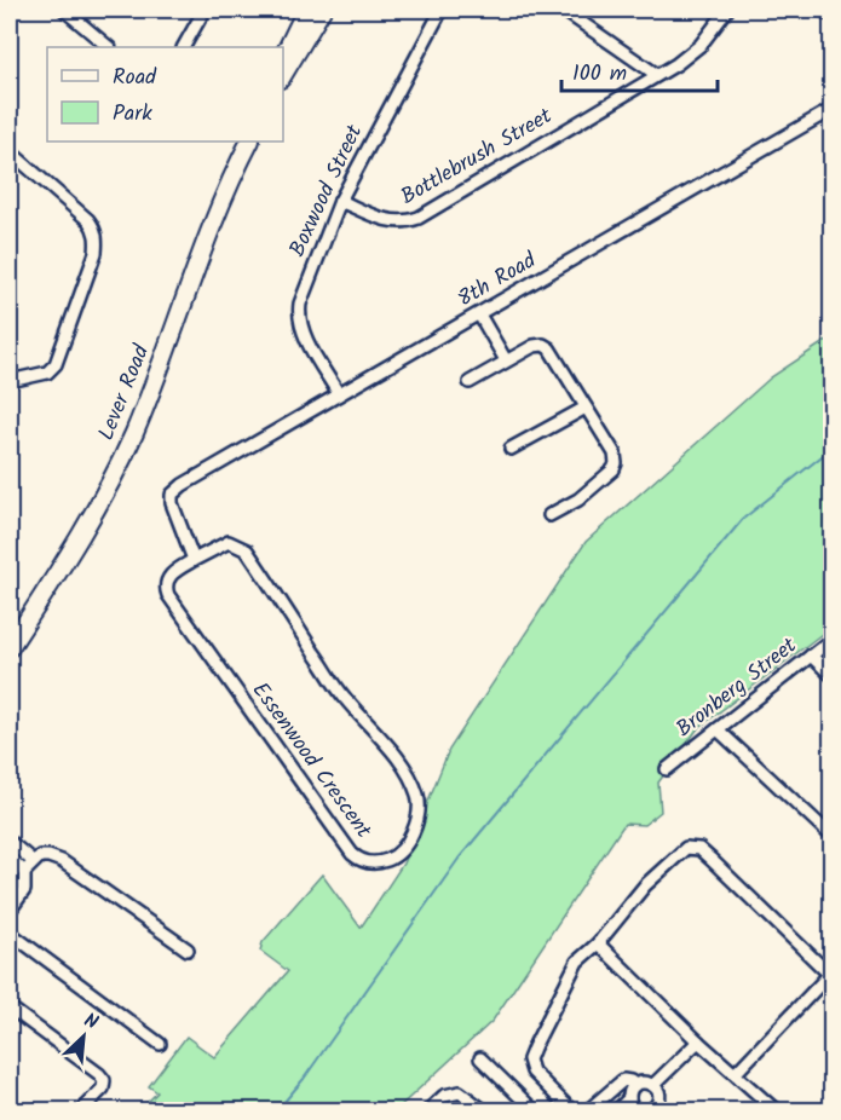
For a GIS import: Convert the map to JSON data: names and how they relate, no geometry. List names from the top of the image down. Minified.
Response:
{"streets":{"main road":["Lever Road"],"street":["Bottlebrush Street","Boxwood Street","8th Road","Bronberg Street","Essenwood Crescent"]},"crossings":[["Bottlebrush Street","Boxwood Street"],["Boxwood Street","8th Road"],["8th Road","Essenwood Crescent"]],"legend":["Road","Park"],"scale_bar":"100 m","north":"top right"}
